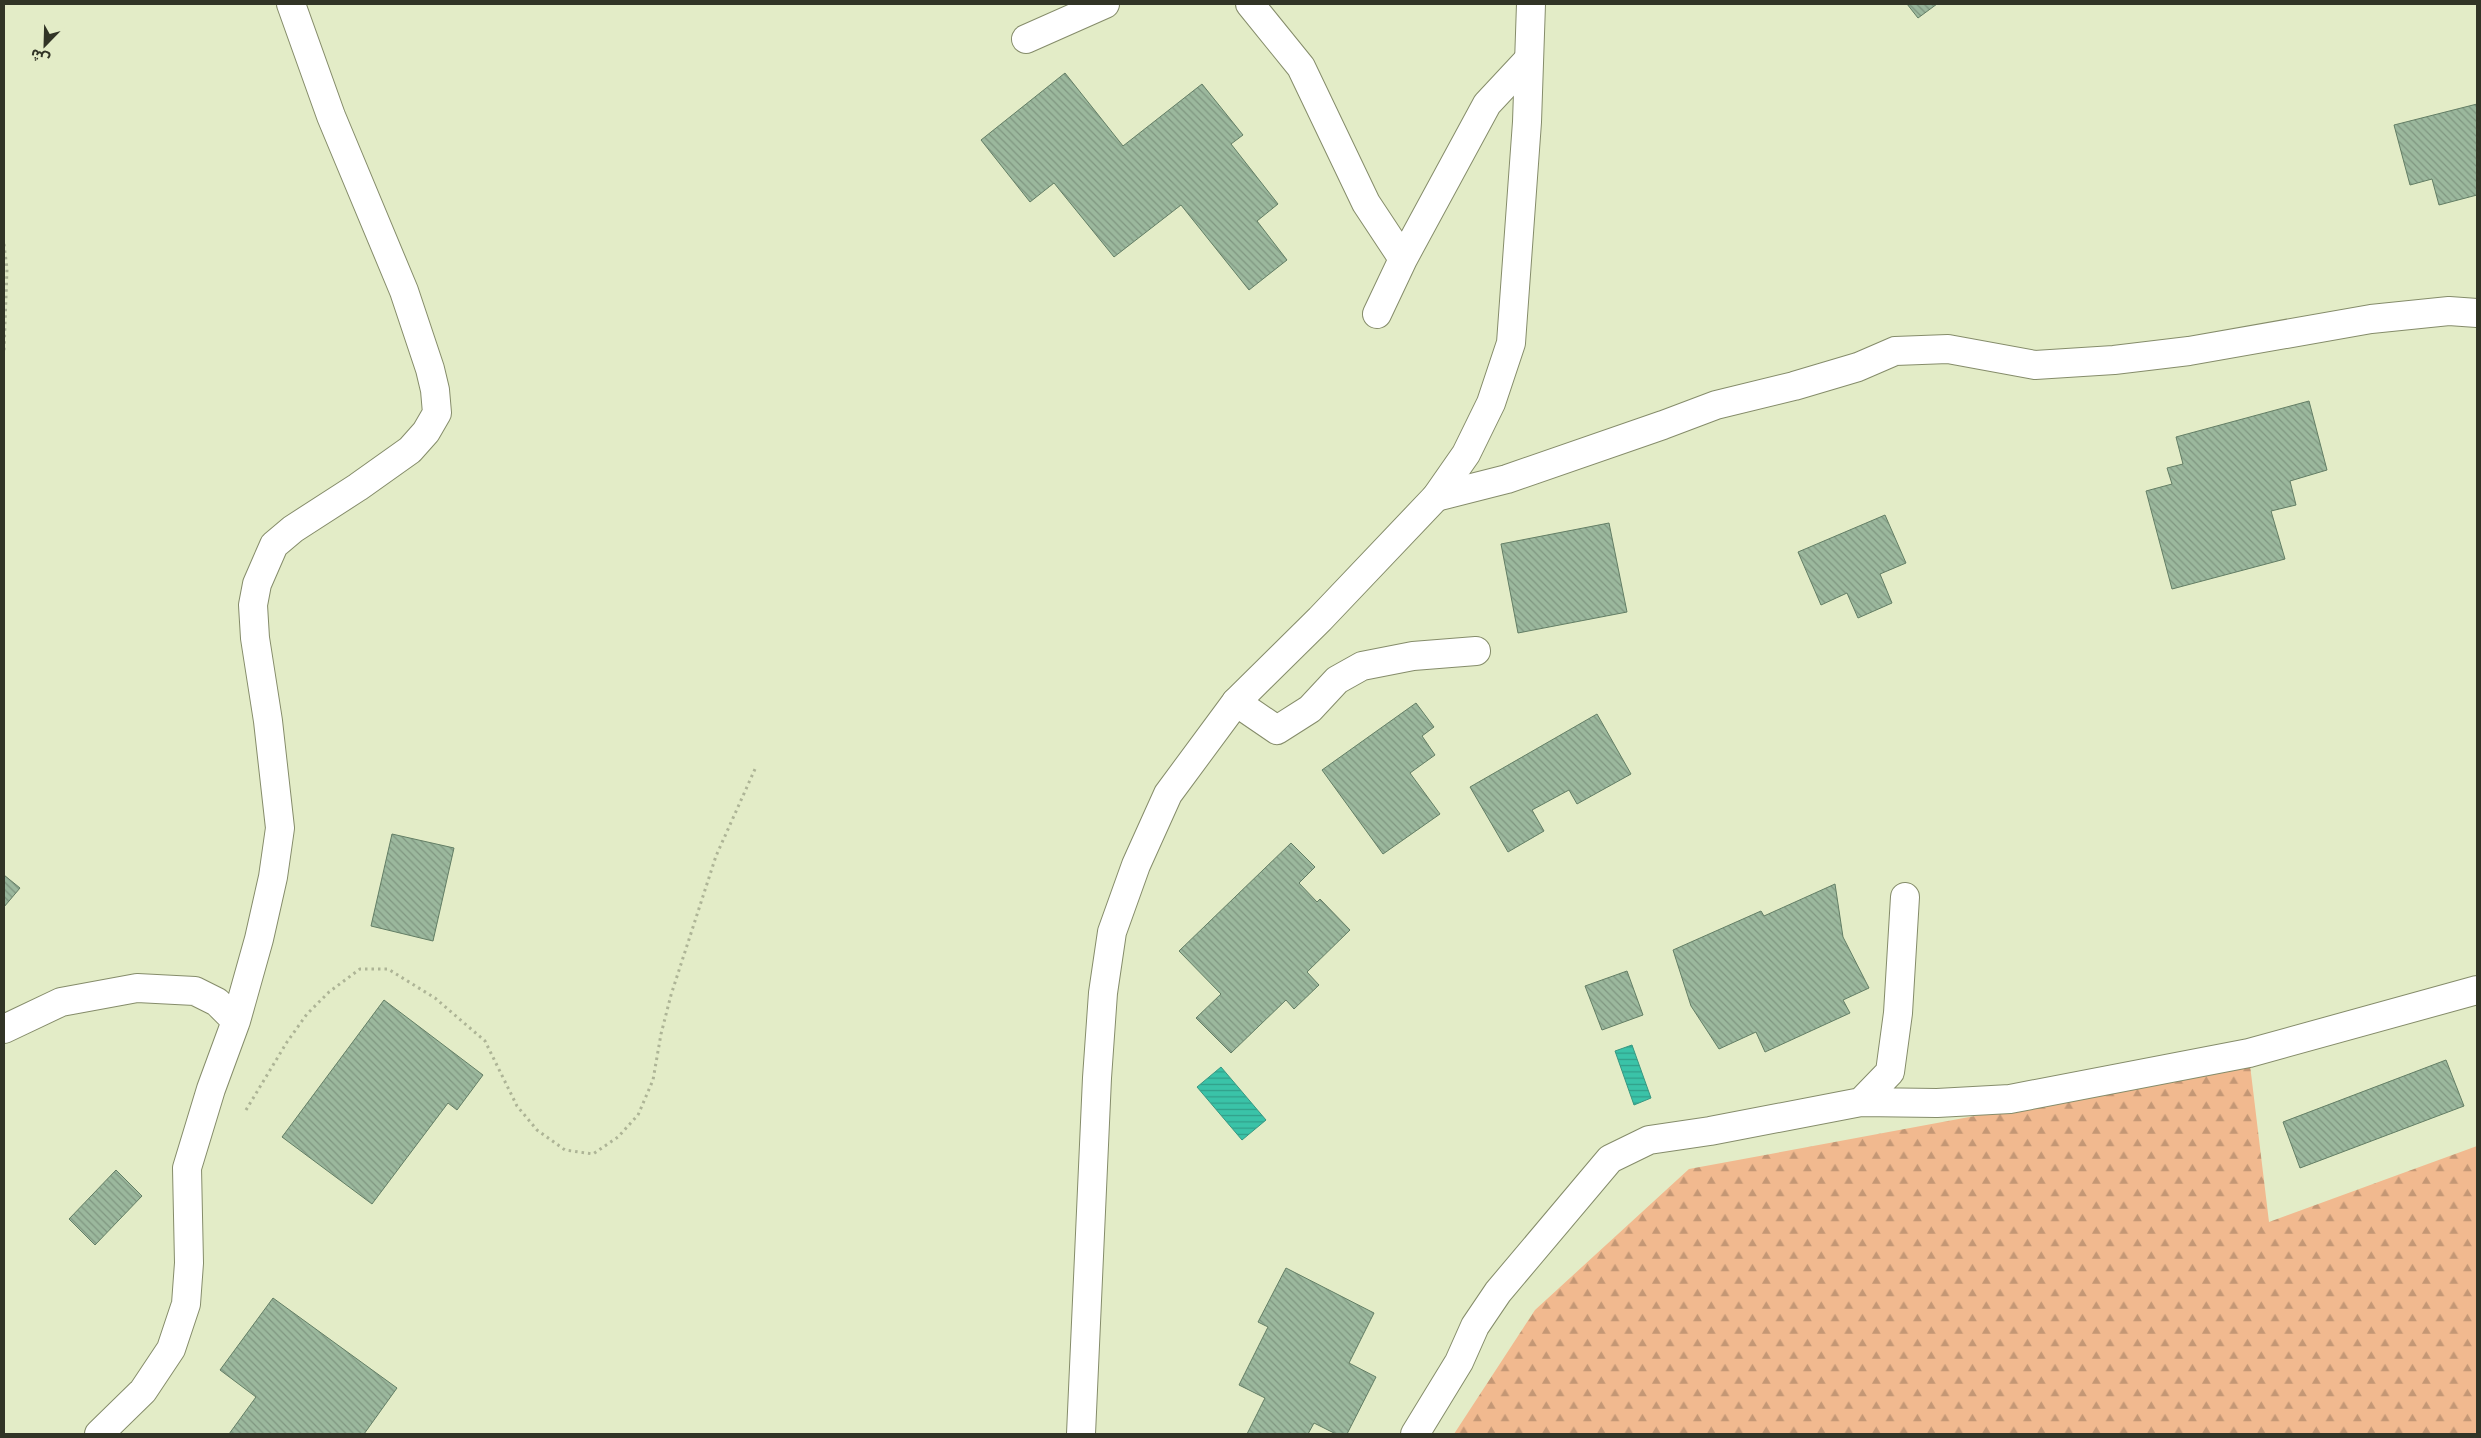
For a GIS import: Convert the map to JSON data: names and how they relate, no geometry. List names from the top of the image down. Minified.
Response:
{"north":"bottom left"}
